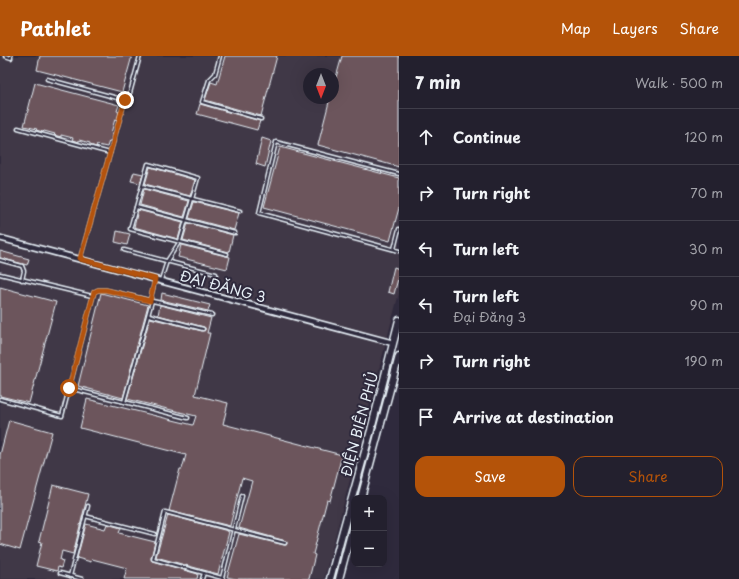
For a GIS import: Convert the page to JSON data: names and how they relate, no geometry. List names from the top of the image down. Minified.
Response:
{"streets":{"main road":["ĐIỆN BIÊN PHỦ"],"street":["ĐẠI ĐĂNG 3"]},"crossings":[["ĐẠI ĐĂNG 3","ĐIỆN BIÊN PHỦ"]],"north":"bottom","page":{"header":"Pathlet","nav":["Map","Layers","Share"],"heading":["7 min","Walk · 500 m"],"list":[["Continue","120 m"],["Turn right","70 m"],["Turn left","30 m"],["Turn left","Đại Đăng 3","90 m"],["Turn right","190 m"],"Arrive at destination"],"buttons":["Save","Share"],"map_buttons":["+","−"]}}
